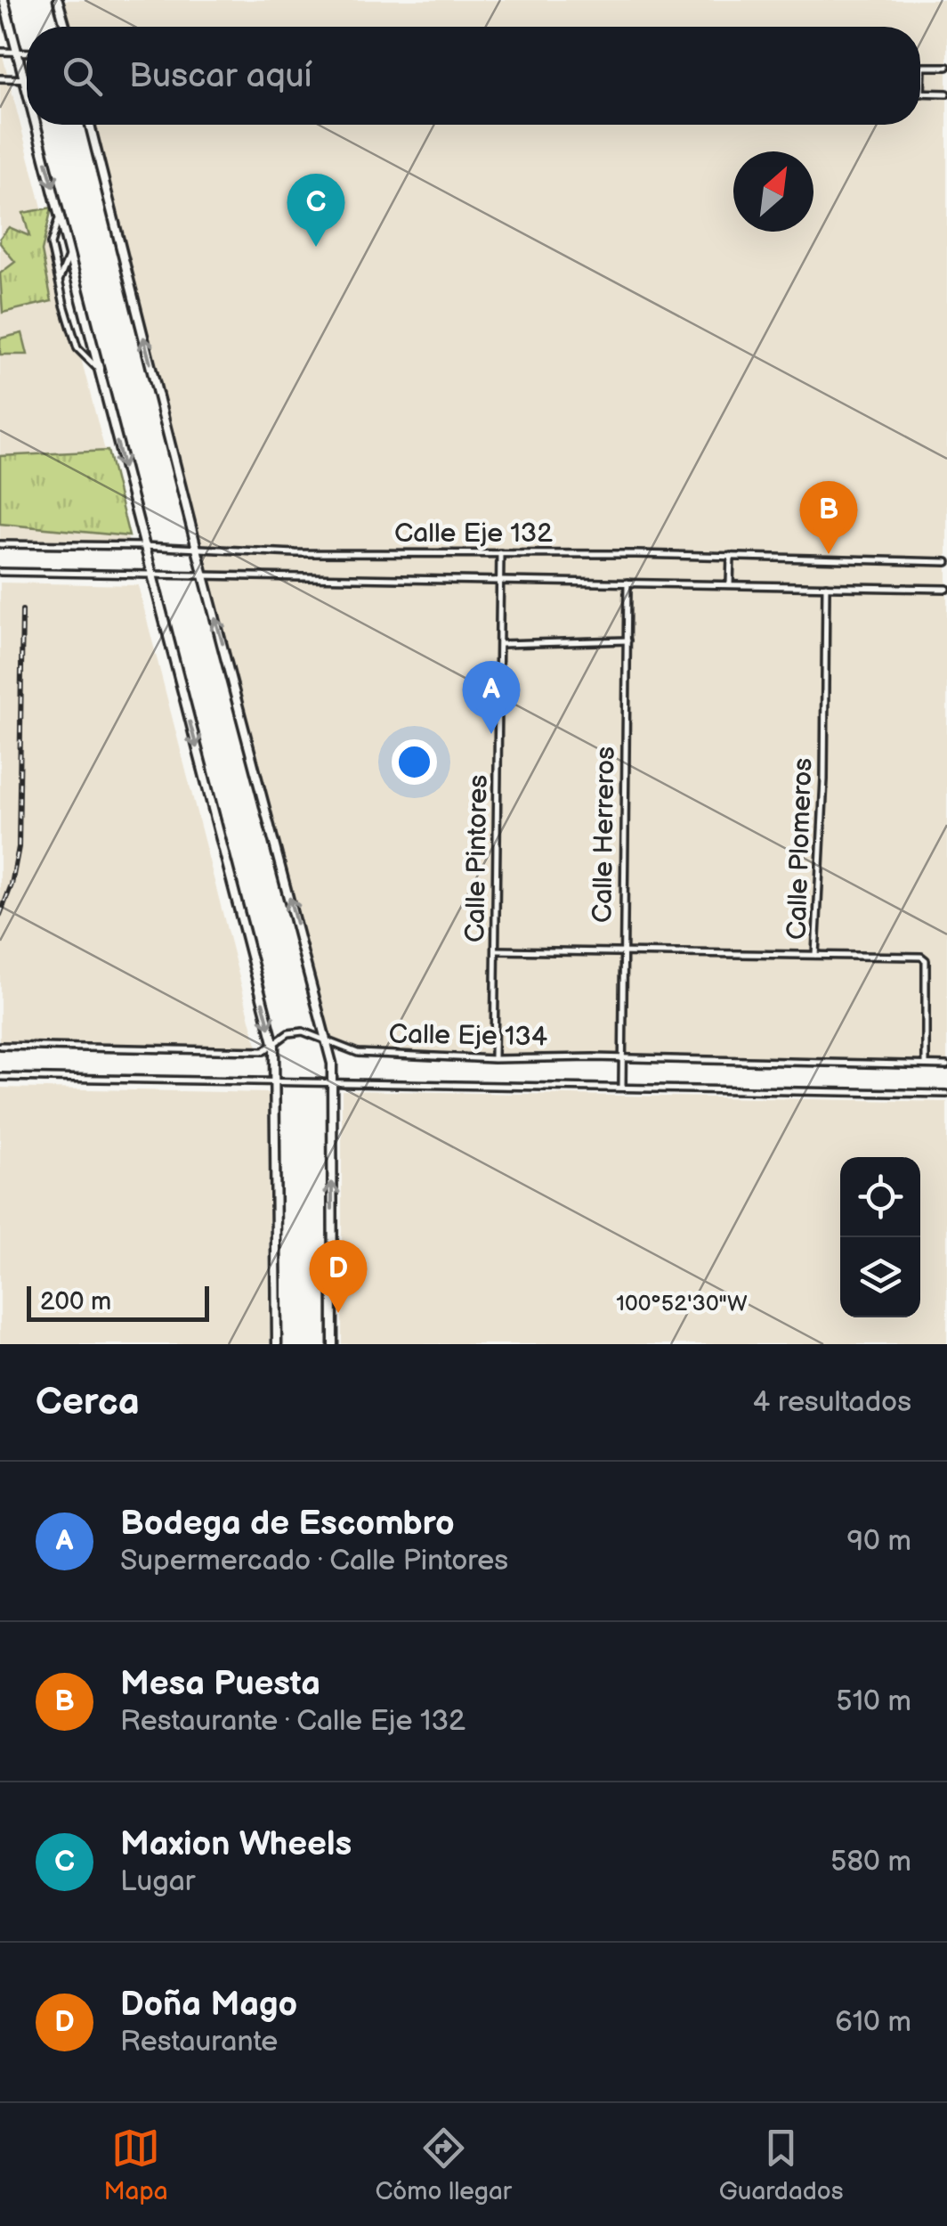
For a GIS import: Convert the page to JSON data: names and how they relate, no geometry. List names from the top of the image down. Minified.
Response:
{"streets":{"street":["Calle Eje 132","Calle Herreros","Calle Plomeros","Calle Pintores","Calle Eje 134"]},"crossings":[["Calle Eje 132","Calle Herreros"],["Calle Eje 132","Calle Plomeros"],["Calle Eje 132","Calle Pintores"],["Calle Herreros","Calle Plomeros"],["Calle Herreros","Calle Eje 134"],["Calle Plomeros","Calle Pintores"],["Calle Pintores","Calle Eje 134"]],"scale_bar":"200 m","north":"top right","page":{"search":"Buscar aquí","pins":["C","B","A","D"],"scale":"200 m","heading":["Cerca","4 resultados"],"list":[{"mark":"A","name":"Bodega de Escombro","note":"Supermercado · Calle Pintores","value":"90 m"},{"mark":"B","name":"Mesa Puesta","note":"Restaurante · Calle Eje 132","value":"510 m"},{"mark":"C","name":"Maxion Wheels","note":"Lugar","value":"580 m"},{"mark":"D","name":"Doña Mago","note":"Restaurante","value":"610 m"}],"nav":["Mapa","Cómo llegar","Guardados"]},"coordinates":["100°52'30\"W"]}
